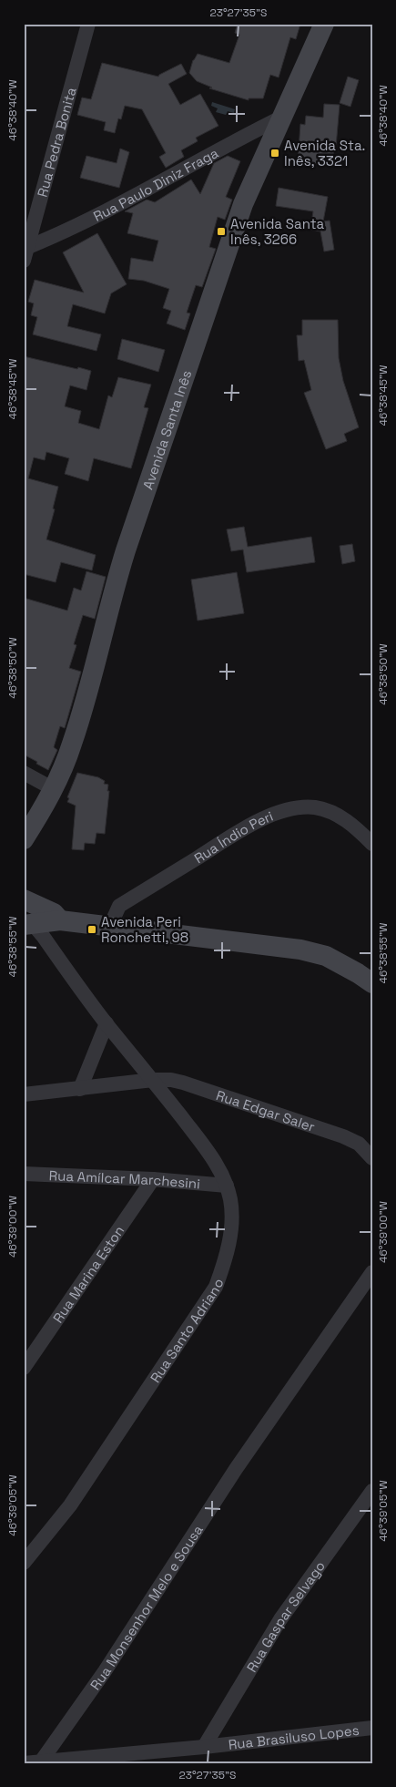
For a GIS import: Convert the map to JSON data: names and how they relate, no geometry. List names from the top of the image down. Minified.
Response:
{"streets":{"main road":["Avenida Santa Inês"],"street":["Rua Pedra Bonita","Rua Paulo Diniz Fraga","Rua Índio Peri","Rua Edgar Saler","Rua Amílcar Marchesini","Rua Marina Eston","Rua Santo Adriano","Rua Monsenhor Melo e Sousa","Rua Gaspar Selvago","Rua Brasiluso Lopes"]},"crossings":[["Rua Pedra Bonita","Rua Paulo Diniz Fraga"],["Rua Paulo Diniz Fraga","Avenida Santa Inês"],["Rua Edgar Saler","Rua Santo Adriano"],["Rua Amílcar Marchesini","Rua Marina Eston"],["Rua Amílcar Marchesini","Rua Santo Adriano"],["Rua Monsenhor Melo e Sousa","Rua Brasiluso Lopes"],["Rua Gaspar Selvago","Rua Brasiluso Lopes"]],"places":{"transit":["Avenida Sta. Inês, 3321","Avenida Santa Inês, 3266","Avenida Peri Ronchetti, 98"]},"coordinates":["23°27'35\"S","46°38'40\"W","46°38'45\"W","46°38'50\"W","46°38'55\"W","46°39'00\"W","46°39'05\"W"]}
